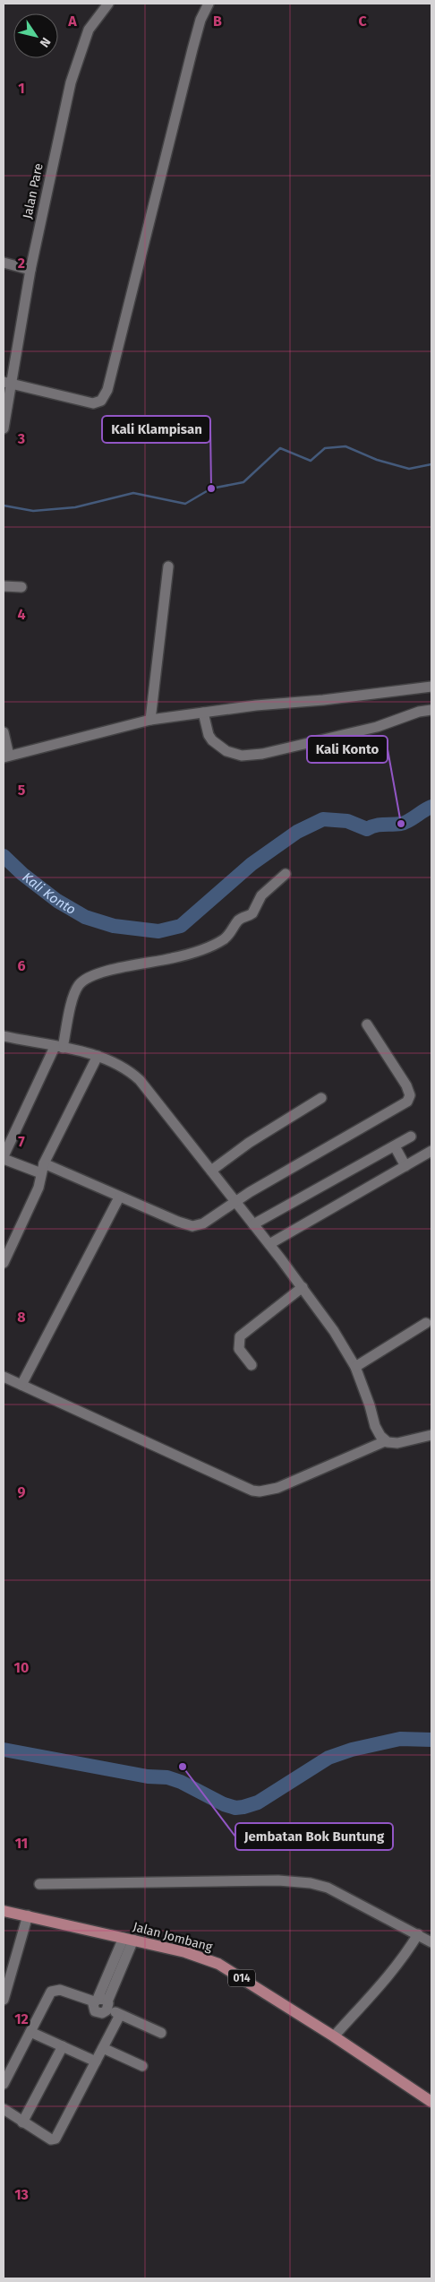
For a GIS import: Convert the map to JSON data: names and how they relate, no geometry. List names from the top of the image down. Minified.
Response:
{"streets":{"main road":["Jalan Jombang","014"],"street":["Jalan Pare"]},"water":["Kali Konto"],"places":["Kali Klampisan","Kali Konto","Jembatan Bok Buntung"],"north":"bottom right","grid":{"columns":["A","B","C"],"rows":["1","2","3","4","5","6","7","8","9","10","11","12","13"]}}
